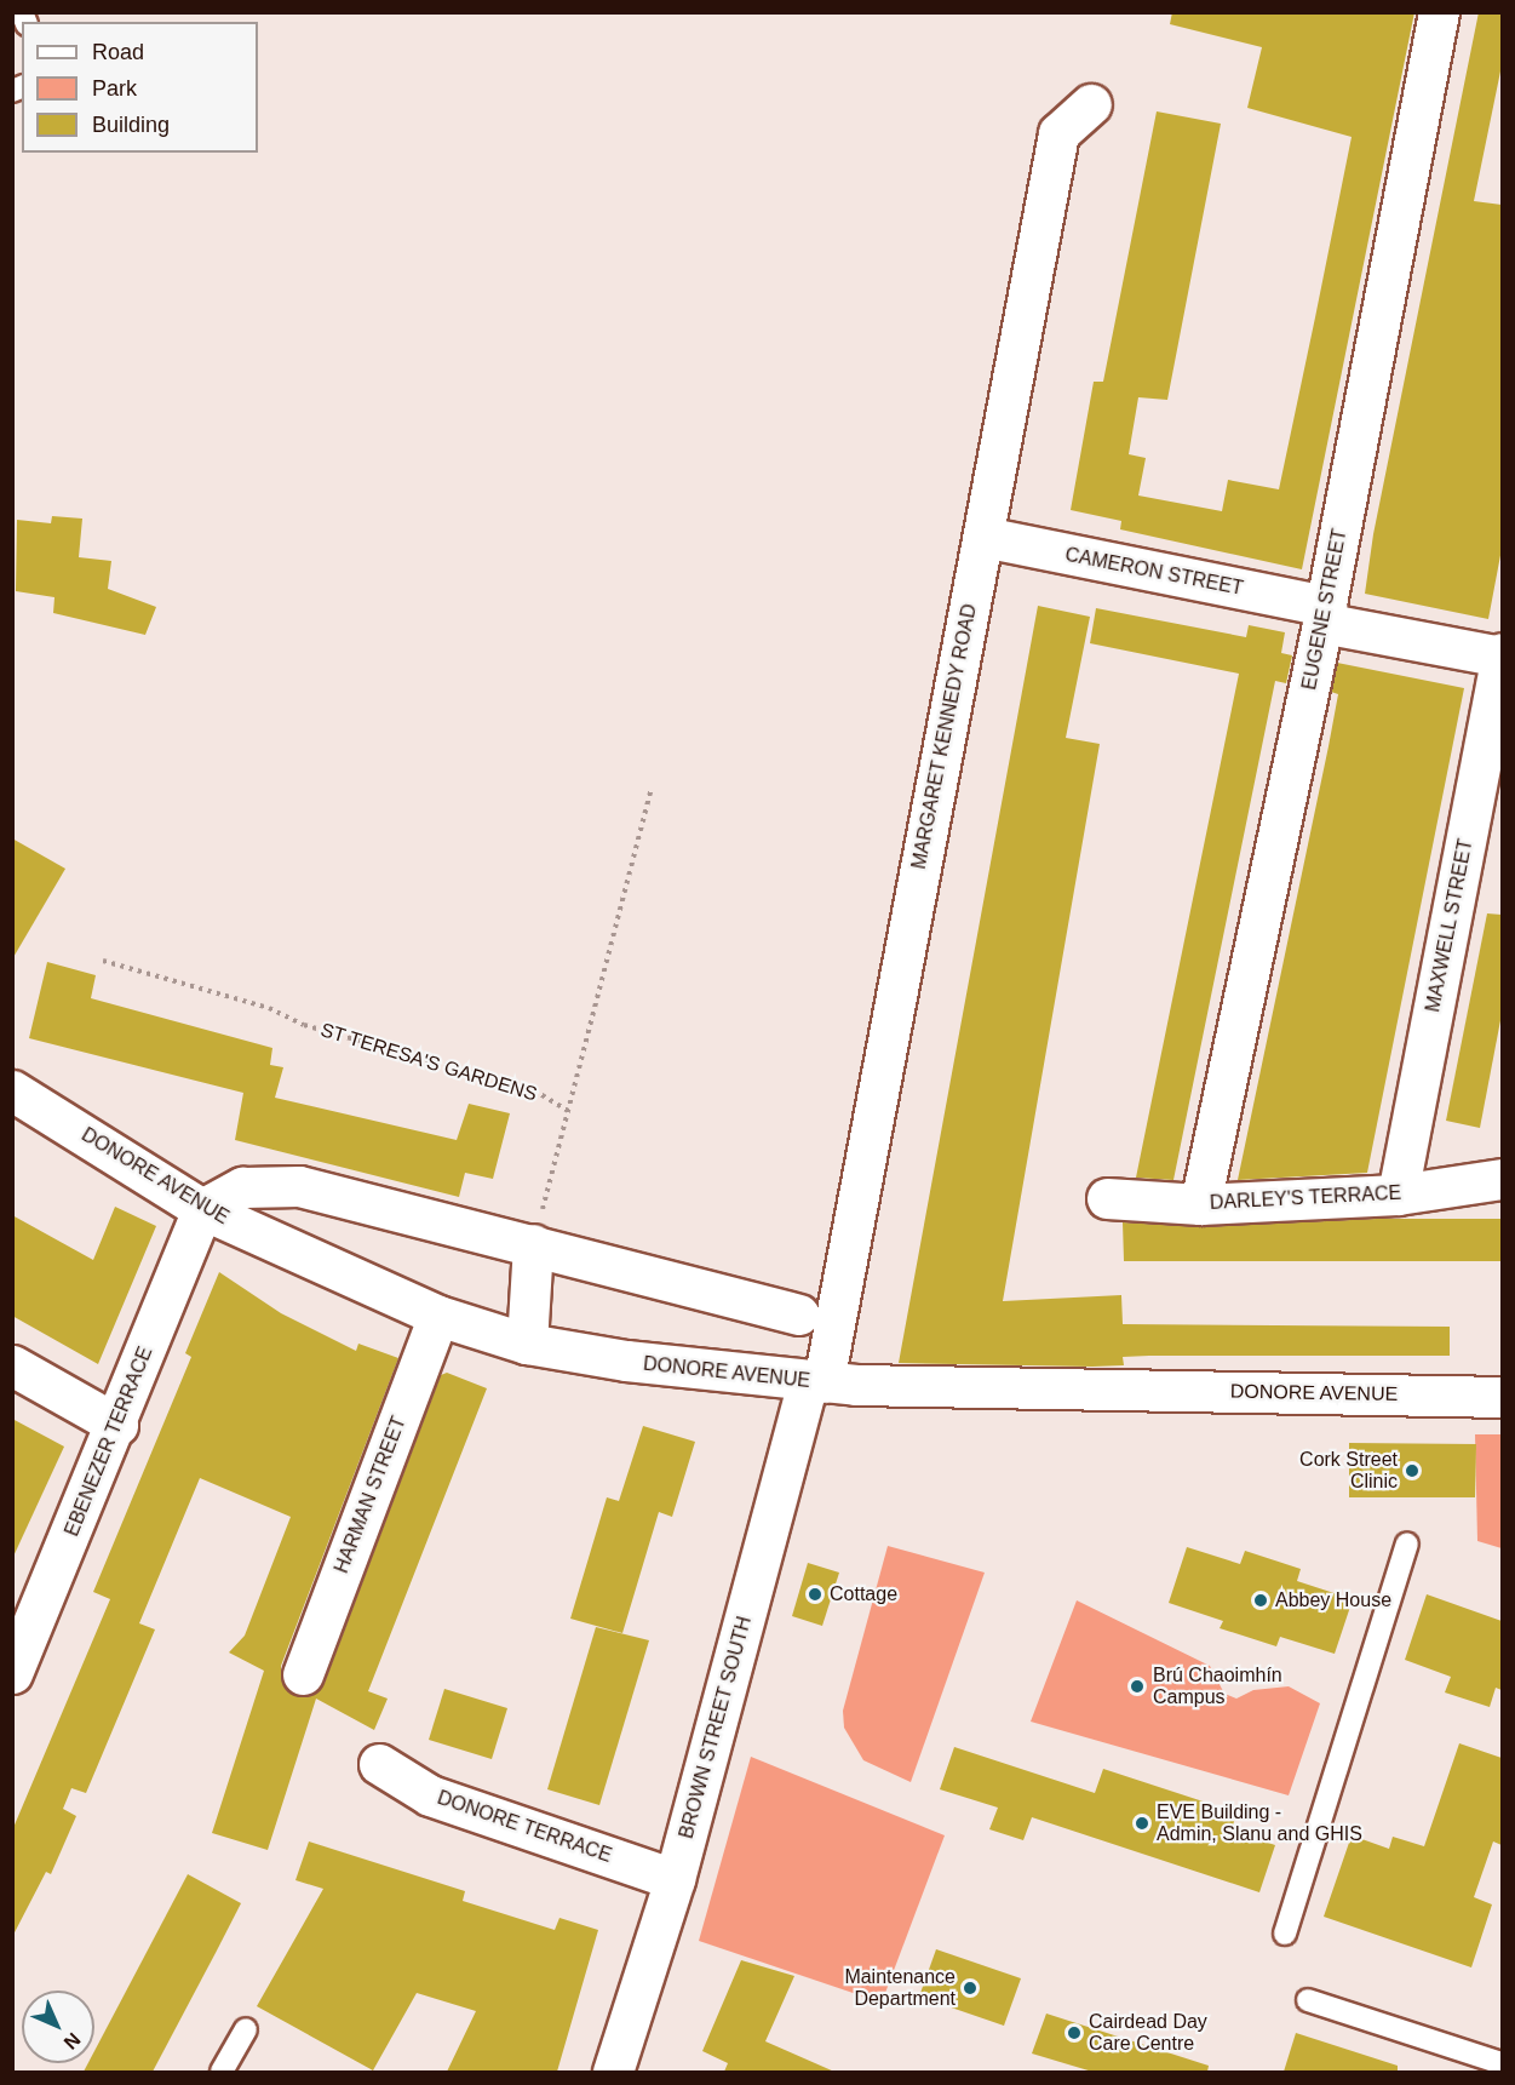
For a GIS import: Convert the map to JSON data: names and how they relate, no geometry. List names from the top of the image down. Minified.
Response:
{"streets":{"street":["CAMERON STREET","EUGENE STREET","MARGARET KENNEDY ROAD","MAXWELL STREET","DONORE AVENUE","DARLEY'S TERRACE","EBENEZER TERRACE","HARMAN STREET","BROWN STREET SOUTH","DONORE TERRACE"],"path":["ST TERESA'S GARDENS"]},"crossings":[["CAMERON STREET","EUGENE STREET"],["CAMERON STREET","MARGARET KENNEDY ROAD"],["CAMERON STREET","MAXWELL STREET"],["EUGENE STREET","DARLEY'S TERRACE"],["MARGARET KENNEDY ROAD","DONORE AVENUE"],["MARGARET KENNEDY ROAD","BROWN STREET SOUTH"],["MAXWELL STREET","DARLEY'S TERRACE"],["DONORE AVENUE","EBENEZER TERRACE"],["DONORE AVENUE","HARMAN STREET"],["DONORE AVENUE","BROWN STREET SOUTH"],["BROWN STREET SOUTH","DONORE TERRACE"]],"places":["Cork Street Clinic","Cottage","Abbey House","Brú Chaoimhín Campus","EVE Building - Admin, Slanu and GHIS","Maintenance Department","Cairdead Day Care Centre"],"legend":["Road","Park","Building"],"north":"bottom right"}
